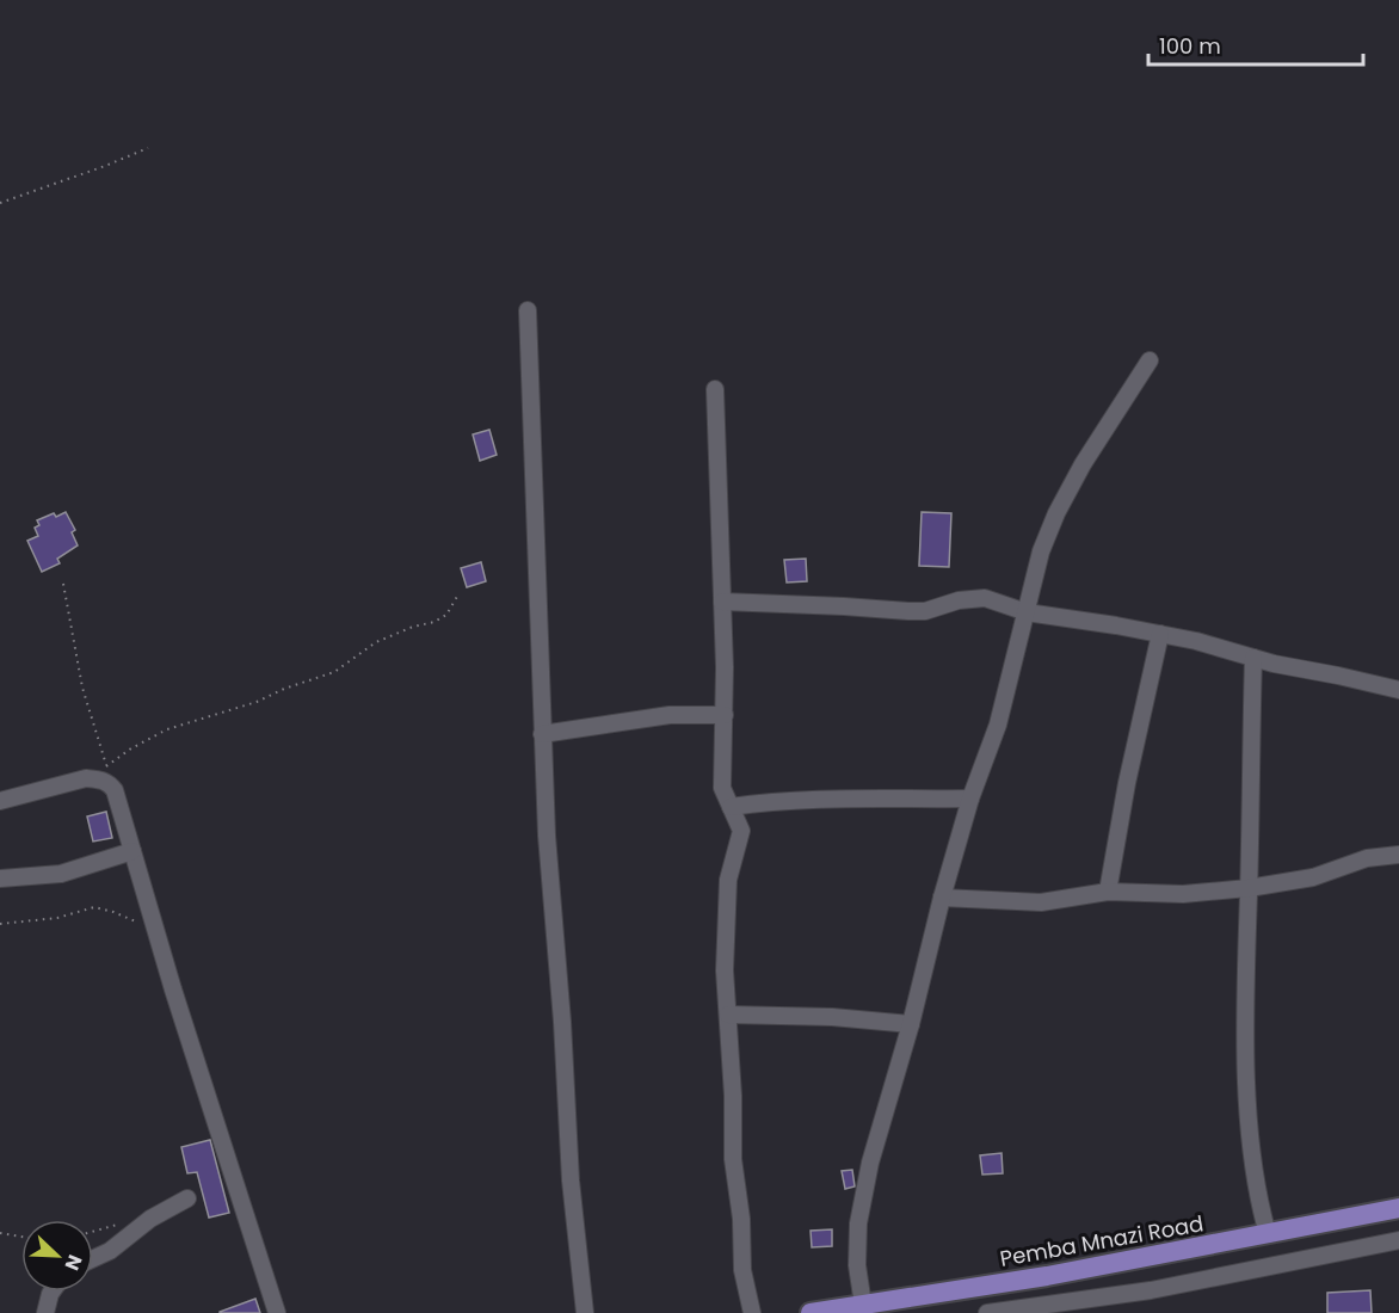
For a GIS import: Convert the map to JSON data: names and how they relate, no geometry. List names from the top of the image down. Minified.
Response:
{"streets":{"main road":["Pemba Mnazi Road"]},"scale_bar":"100 m","north":"bottom right"}
